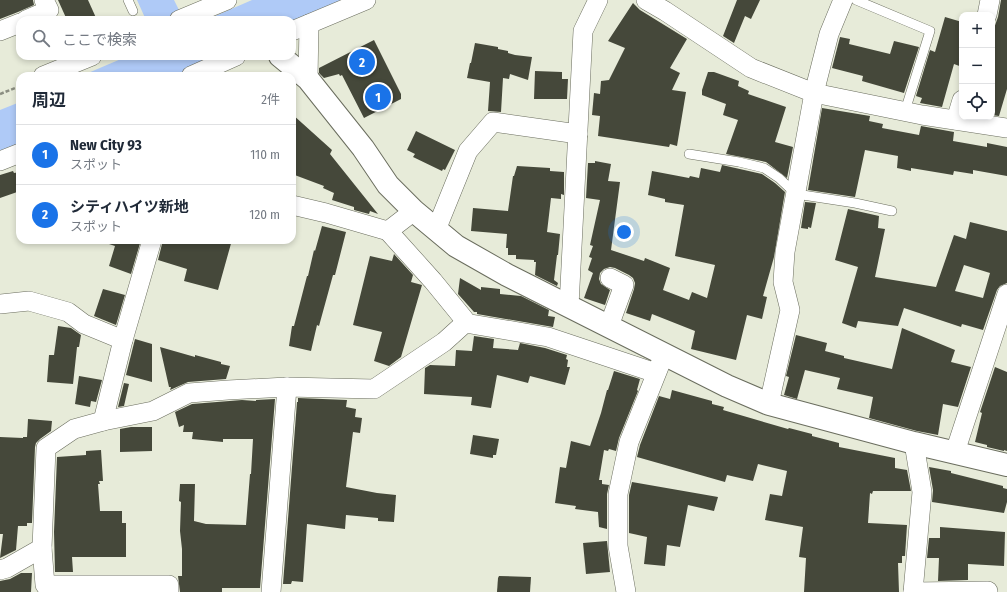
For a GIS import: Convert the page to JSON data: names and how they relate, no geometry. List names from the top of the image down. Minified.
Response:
{"page":{"map_buttons":["+","−"],"search":"ここで検索","pins":["2","1"],"heading":["周辺","2件"],"list":[{"mark":"1","name":"New City 93","note":"スポット","value":"110 m"},{"mark":"2","name":"シティハイツ新地","note":"スポット","value":"120 m"}]}}
